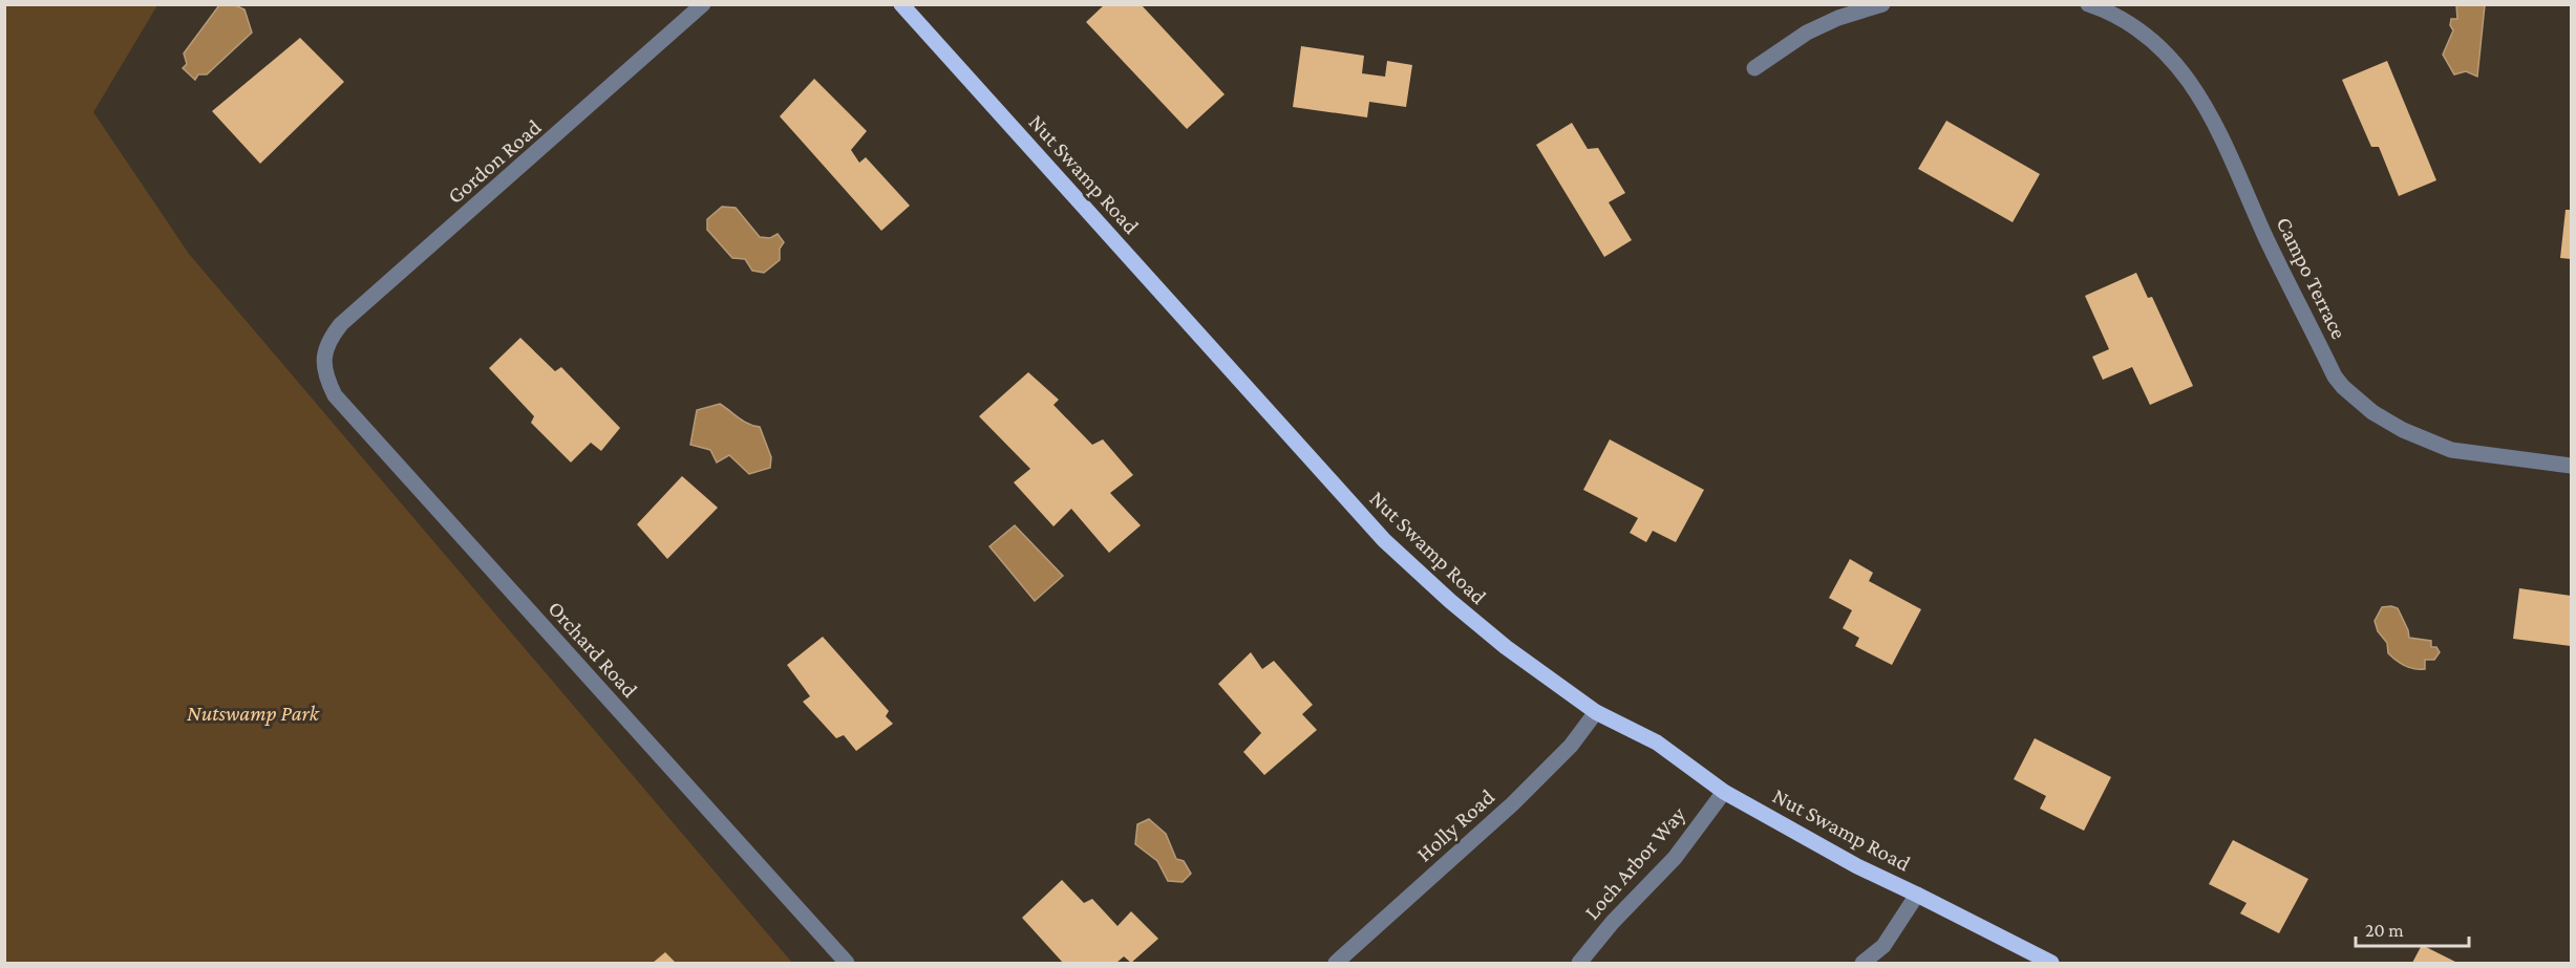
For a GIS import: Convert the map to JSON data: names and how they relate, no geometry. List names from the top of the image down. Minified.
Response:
{"streets":{"main road":["Nut Swamp Road"],"street":["Gordon Road","Campo Terrace","Orchard Road","Holly Road","Loch Arbor Way"]},"crossings":[["Gordon Road","Orchard Road"],["Nut Swamp Road","Holly Road"],["Nut Swamp Road","Loch Arbor Way"]],"parks":["Nutswamp Park"],"scale_bar":"20 m"}
